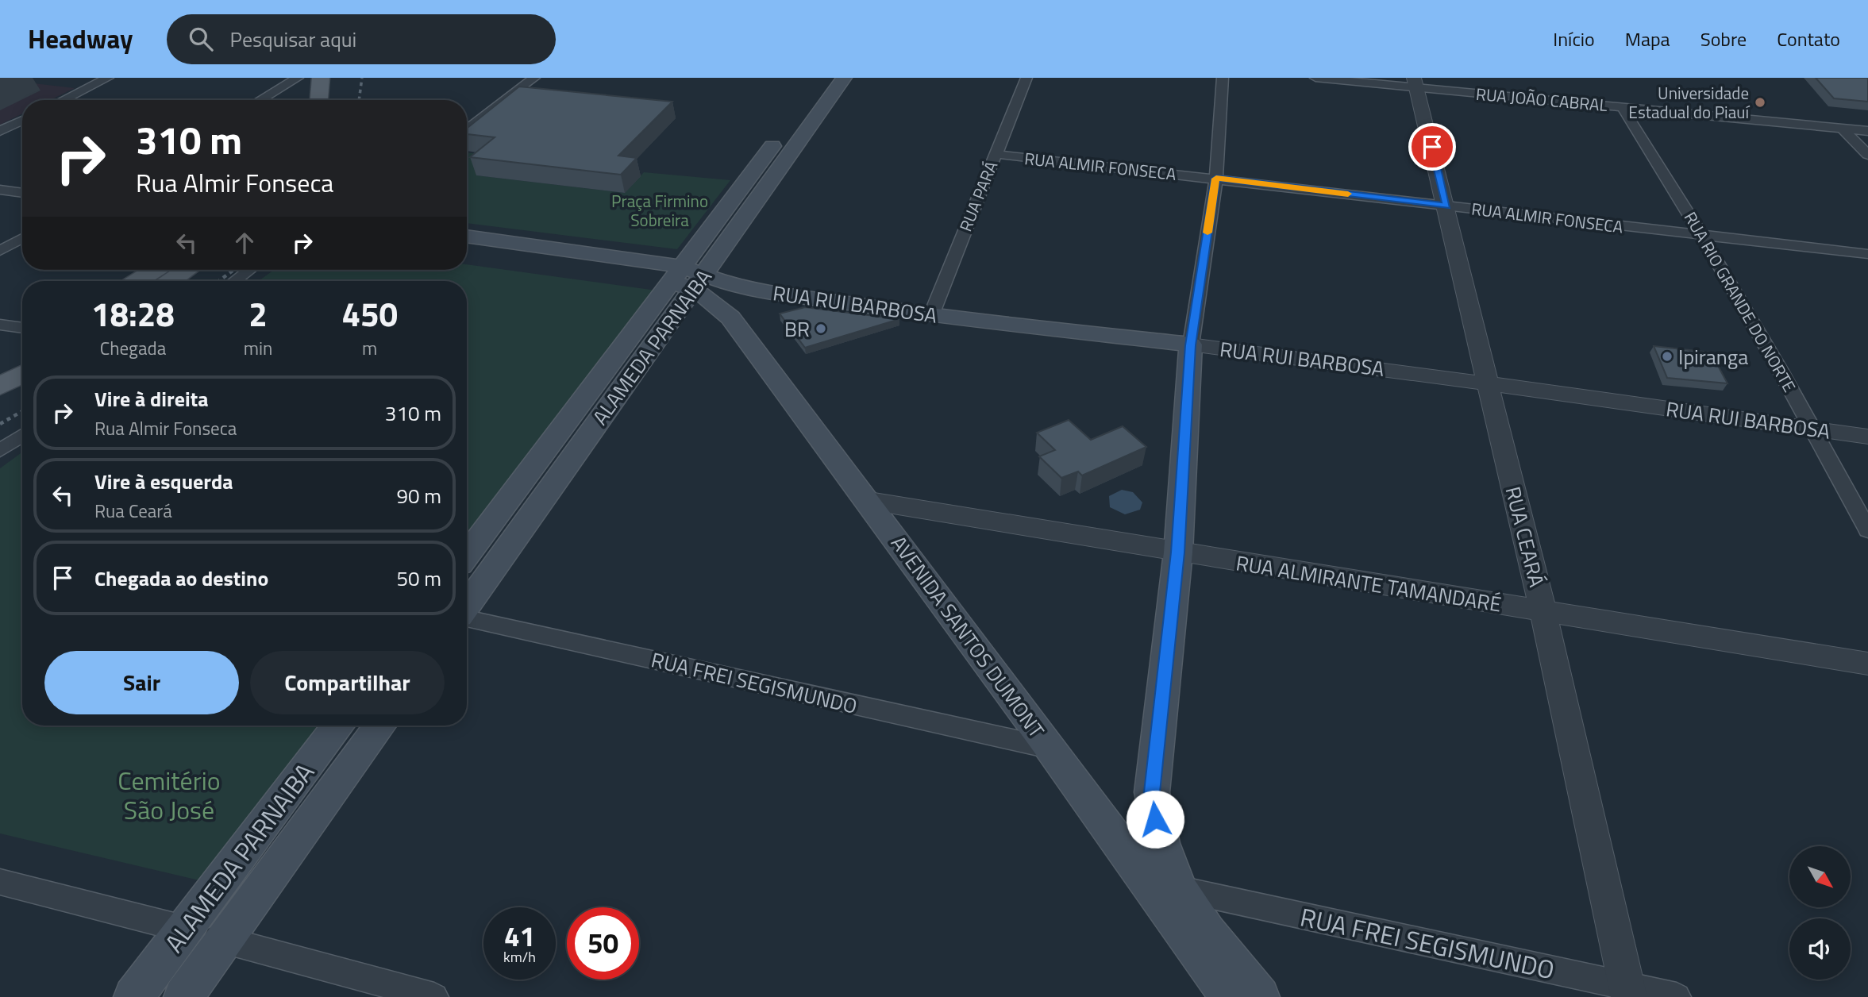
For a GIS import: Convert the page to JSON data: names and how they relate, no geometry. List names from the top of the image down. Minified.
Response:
{"streets":{"main road":["RUA RUI BARBOSA","ALAMEDA PARNAIBA","AVENIDA SANTOS DUMONT"],"street":["RUA JOÃO CABRAL","RUA ALMIR FONSECA","RUA PARÁ","RUA RIO GRANDE DO NORTE","RUA CEARÁ","RUA ALMIRANTE TAMANDARÉ","RUA FREI SEGISMUNDO"]},"crossings":[["RUA JOÃO CABRAL","RUA RIO GRANDE DO NORTE"],["RUA JOÃO CABRAL","RUA CEARÁ"],["RUA ALMIR FONSECA","RUA PARÁ"],["RUA ALMIR FONSECA","RUA RIO GRANDE DO NORTE"],["RUA ALMIR FONSECA","RUA CEARÁ"],["RUA PARÁ","RUA RUI BARBOSA"],["RUA RIO GRANDE DO NORTE","RUA RUI BARBOSA"],["RUA RUI BARBOSA","ALAMEDA PARNAIBA"],["RUA RUI BARBOSA","RUA CEARÁ"],["RUA RUI BARBOSA","AVENIDA SANTOS DUMONT"],["ALAMEDA PARNAIBA","AVENIDA SANTOS DUMONT"],["RUA CEARÁ","RUA ALMIRANTE TAMANDARÉ"],["RUA CEARÁ","RUA FREI SEGISMUNDO"],["RUA ALMIRANTE TAMANDARÉ","AVENIDA SANTOS DUMONT"],["AVENIDA SANTOS DUMONT","RUA FREI SEGISMUNDO"]],"parks":["Praça Firmino Sobreira","Cemitério São José"],"places":["Universidade Estadual do Piauí","BR","Ipiranga"],"north":"bottom right","page":{"header":"Headway","search":"Pesquisar aqui","nav":["Início","Mapa","Sobre","Contato"],"turn":["310 m","Rua Almir Fonseca"],"eta":["18:28","Chegada","2","min","450","m"],"list":[{"name":"Vire à direita","note":"Rua Almir Fonseca","value":"310 m"},{"name":"Vire à esquerda","note":"Rua Ceará","value":"90 m"},{"name":"Chegada ao destino","value":"50 m"}],"buttons":["Sair","Compartilhar"],"speed":"41 km/h","limit":"50"}}
